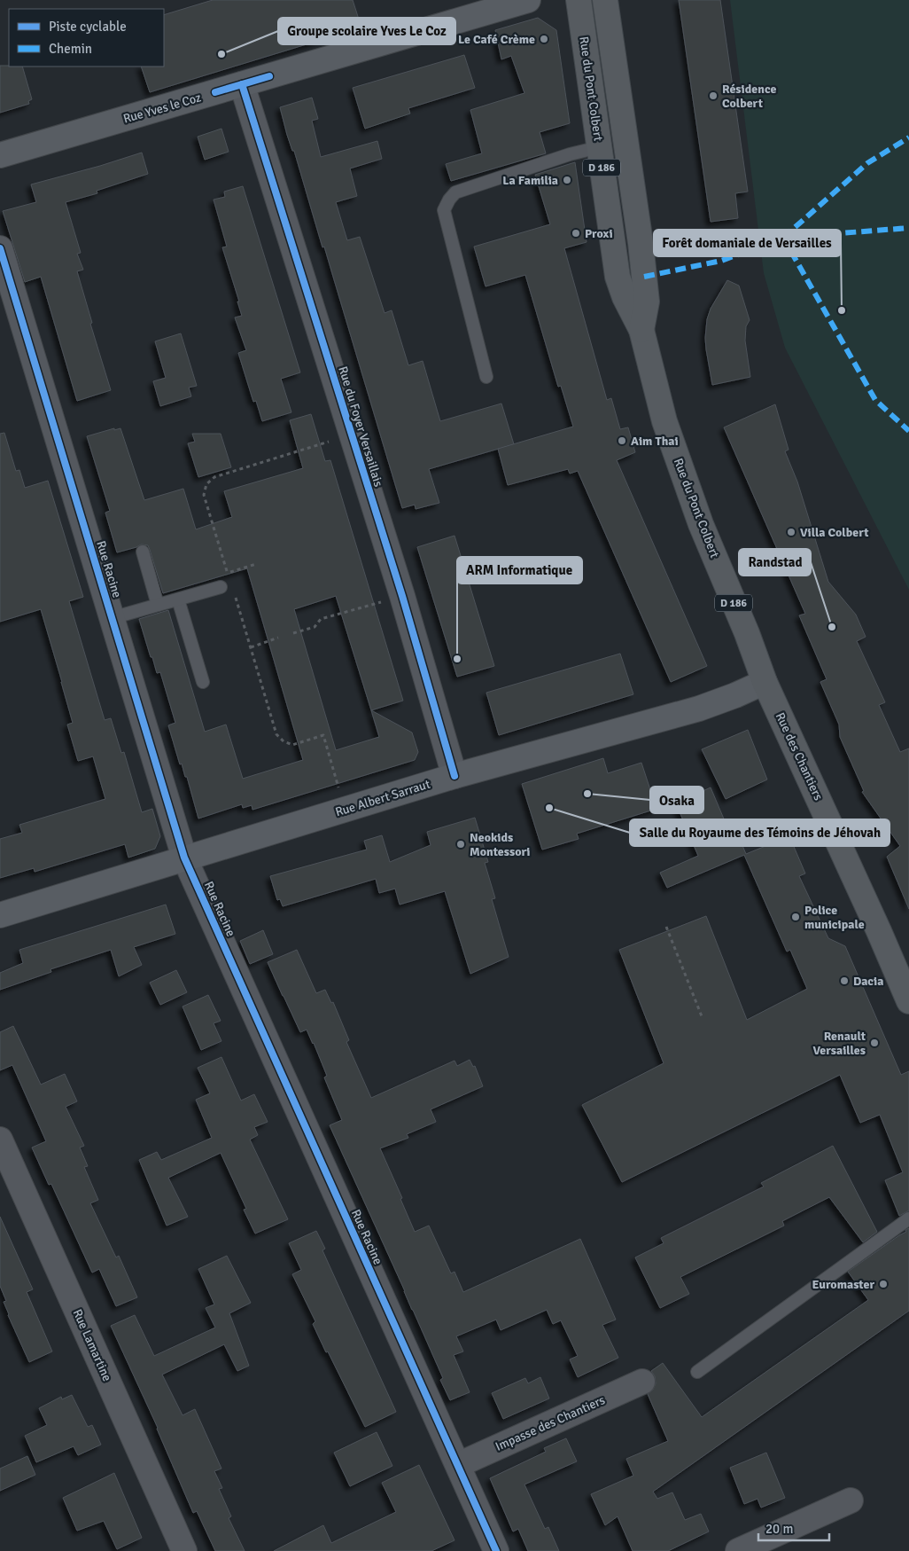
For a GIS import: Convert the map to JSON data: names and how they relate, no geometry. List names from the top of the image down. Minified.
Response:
{"streets":{"main road":["Rue du Pont Colbert","Rue Yves le Coz","D 186","Rue des Chantiers","Rue Albert Sarraut"],"street":["Rue du Foyer Versaillais","Rue Racine","Rue Lamartine","Impasse des Chantiers"]},"crossings":[["Rue du Pont Colbert","Rue des Chantiers"],["Rue du Pont Colbert","Rue Albert Sarraut"],["Rue Yves le Coz","Rue du Foyer Versaillais"],["Rue du Foyer Versaillais","Rue Albert Sarraut"],["Rue Racine","Rue Albert Sarraut"],["Rue Racine","Impasse des Chantiers"],["Rue des Chantiers","Rue Albert Sarraut"]],"places":["Le Café Crème","Groupe scolaire Yves Le Coz","Résidence Colbert","La Familia","Proxi","Forêt domaniale de Versailles","Aim Thai","Villa Colbert","Randstad","ARM Informatique","Osaka","Salle du Royaume des Témoins de Jéhovah","Neokids Montessori","Police municipale","Dacia","Renault Versailles","Euromaster"],"legend":["Piste cyclable","Chemin"],"scale_bar":"20 m"}
